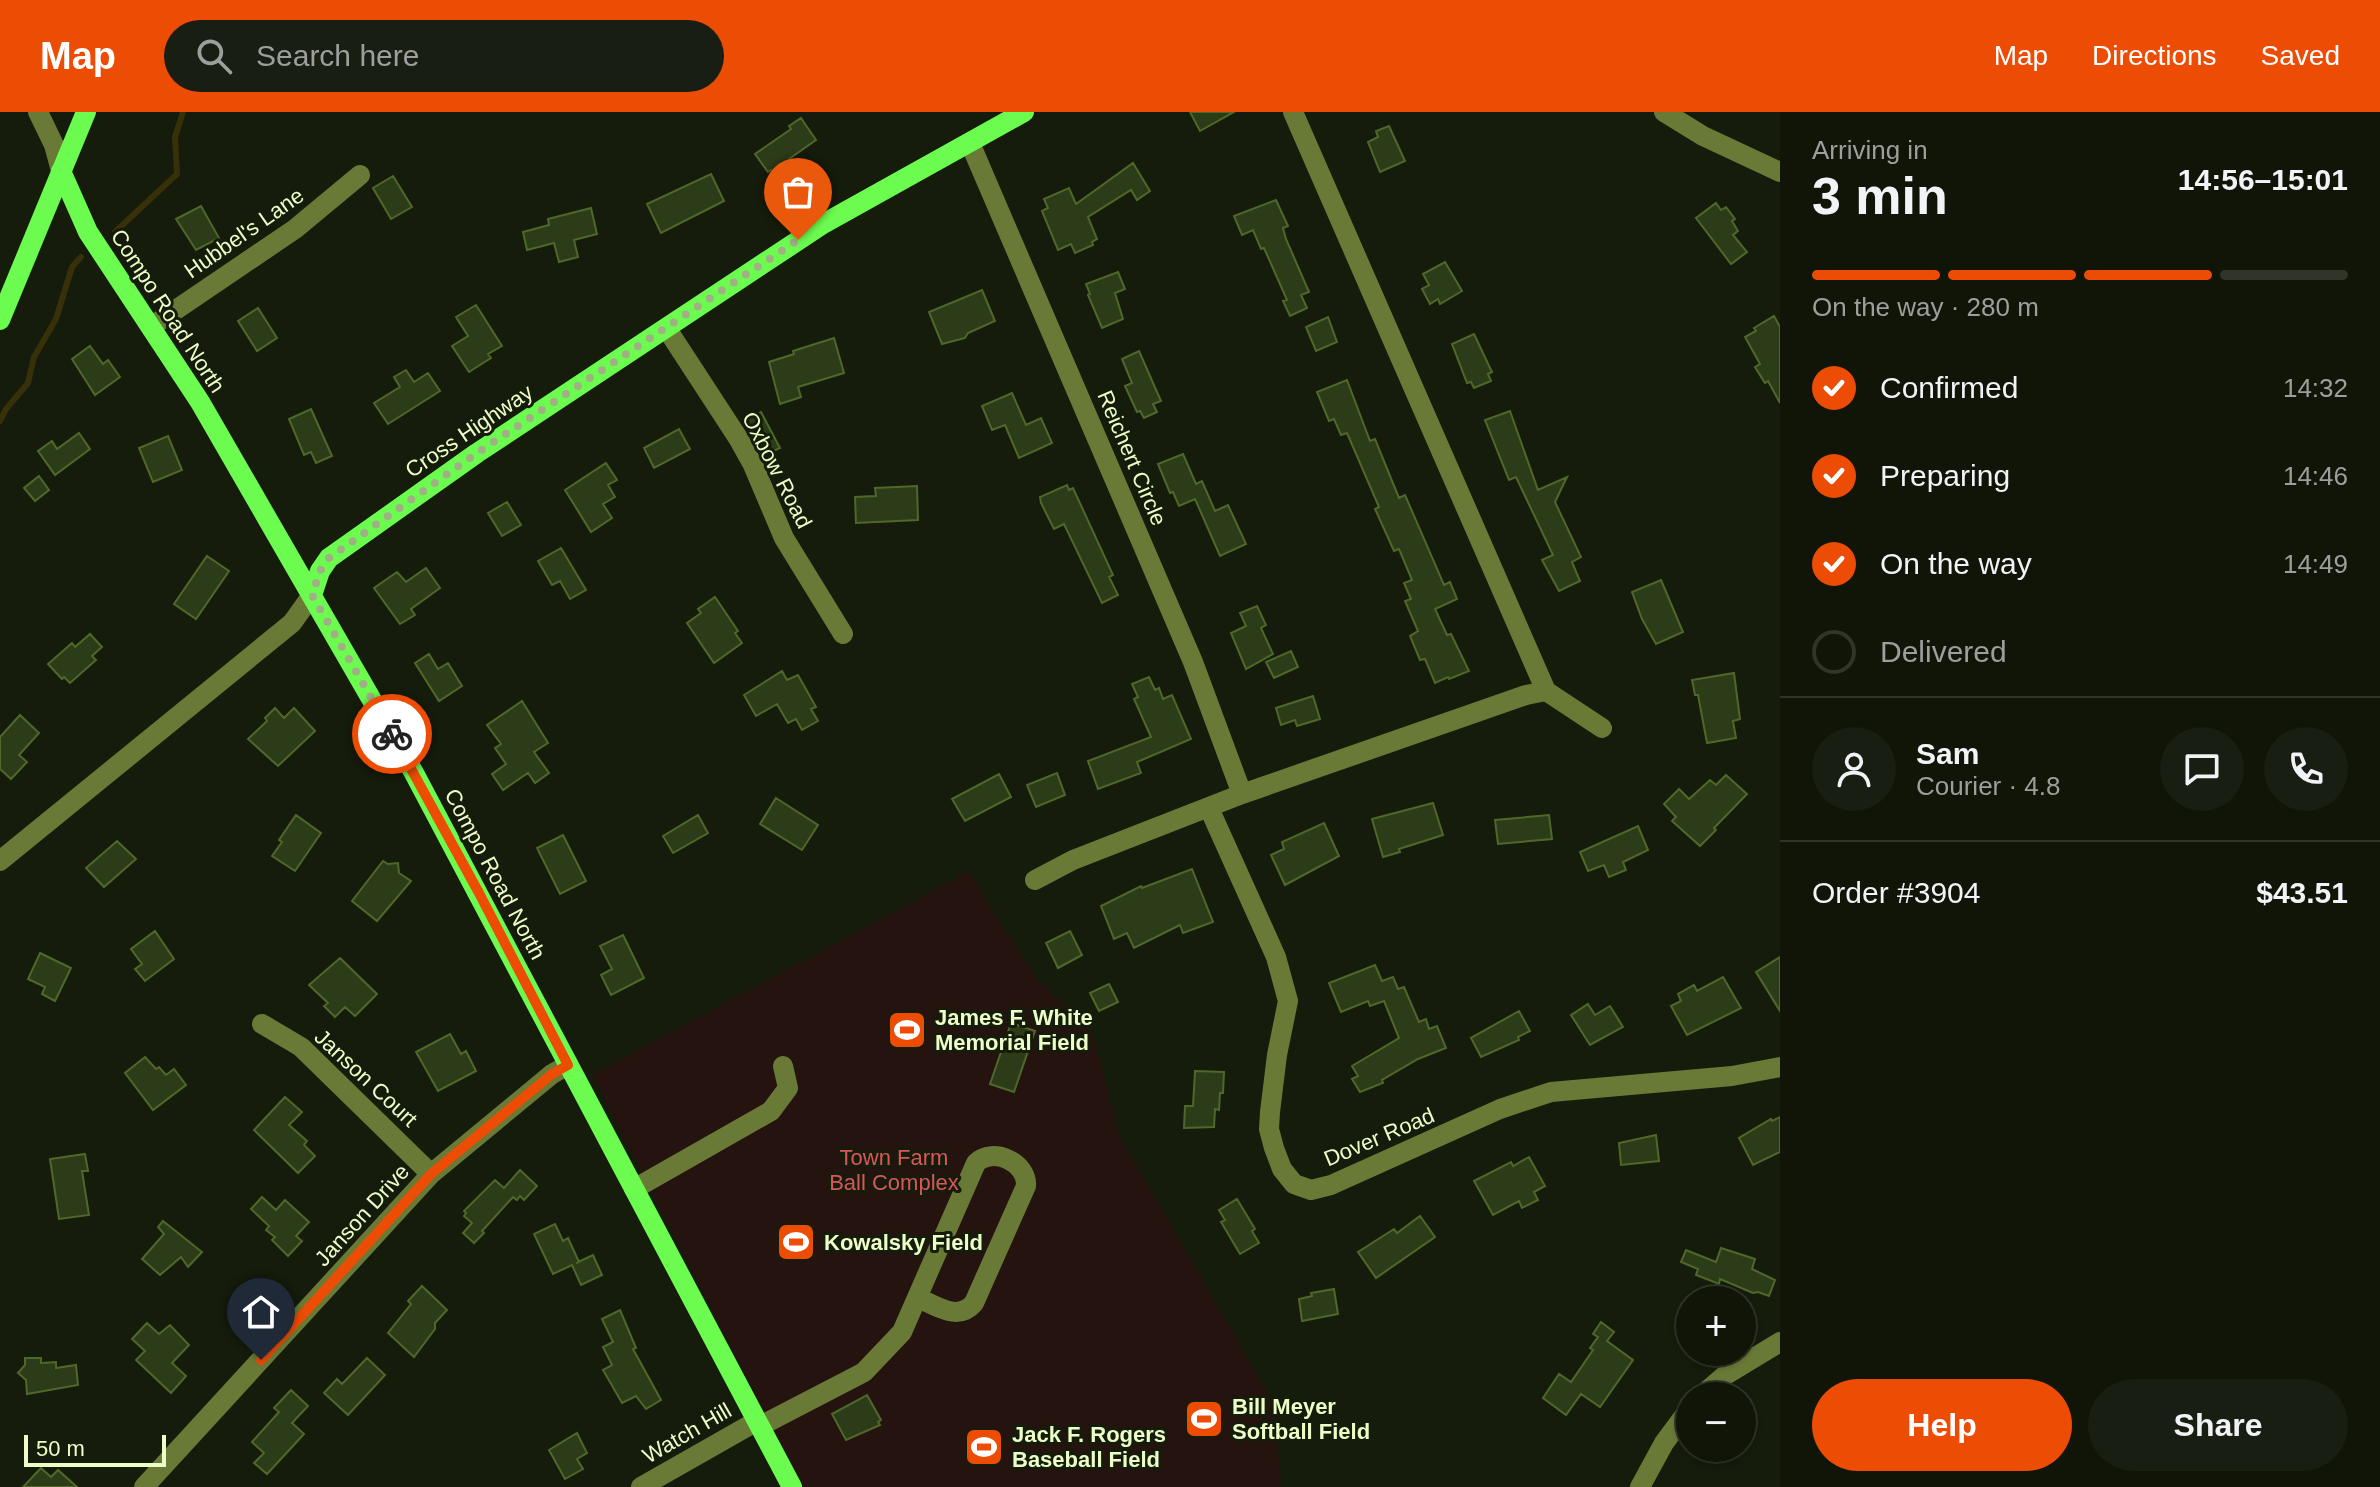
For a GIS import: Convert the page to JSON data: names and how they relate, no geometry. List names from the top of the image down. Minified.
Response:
{"streets":{"main road":["Compo Road North","Cross Highway"],"street":["Hubbel's Lane","Reichert Circle","Oxbow Road","Janson Court","Dover Road","Janson Drive","Watch Hill"]},"crossings":[["Hubbel's Lane","Compo Road North"],["Compo Road North","Cross Highway"],["Compo Road North","Janson Drive"],["Compo Road North","Watch Hill"],["Cross Highway","Reichert Circle"],["Cross Highway","Oxbow Road"],["Janson Court","Janson Drive"]],"parks":["Town Farm Ball Complex"],"places":{"sports":["James F. White Memorial Field","Kowalsky Field","Bill Meyer Softball Field","Jack F. Rogers Baseball Field"]},"scale_bar":"50 m","page":{"header":"Map","search":"Search here","nav":["Map","Directions","Saved"],"heading":["3 min","Arriving in","14:56–15:01"],"panel":["Sam","Courier · 4.8","Order #3904","$43.51"],"bar":"On the way · 280 m","list":[["Confirmed","14:32"],["Preparing","14:46"],["On the way","14:49"],"Delivered"],"map_buttons":["+","−"],"buttons":["Help","Share"],"scale":"50 m"}}
